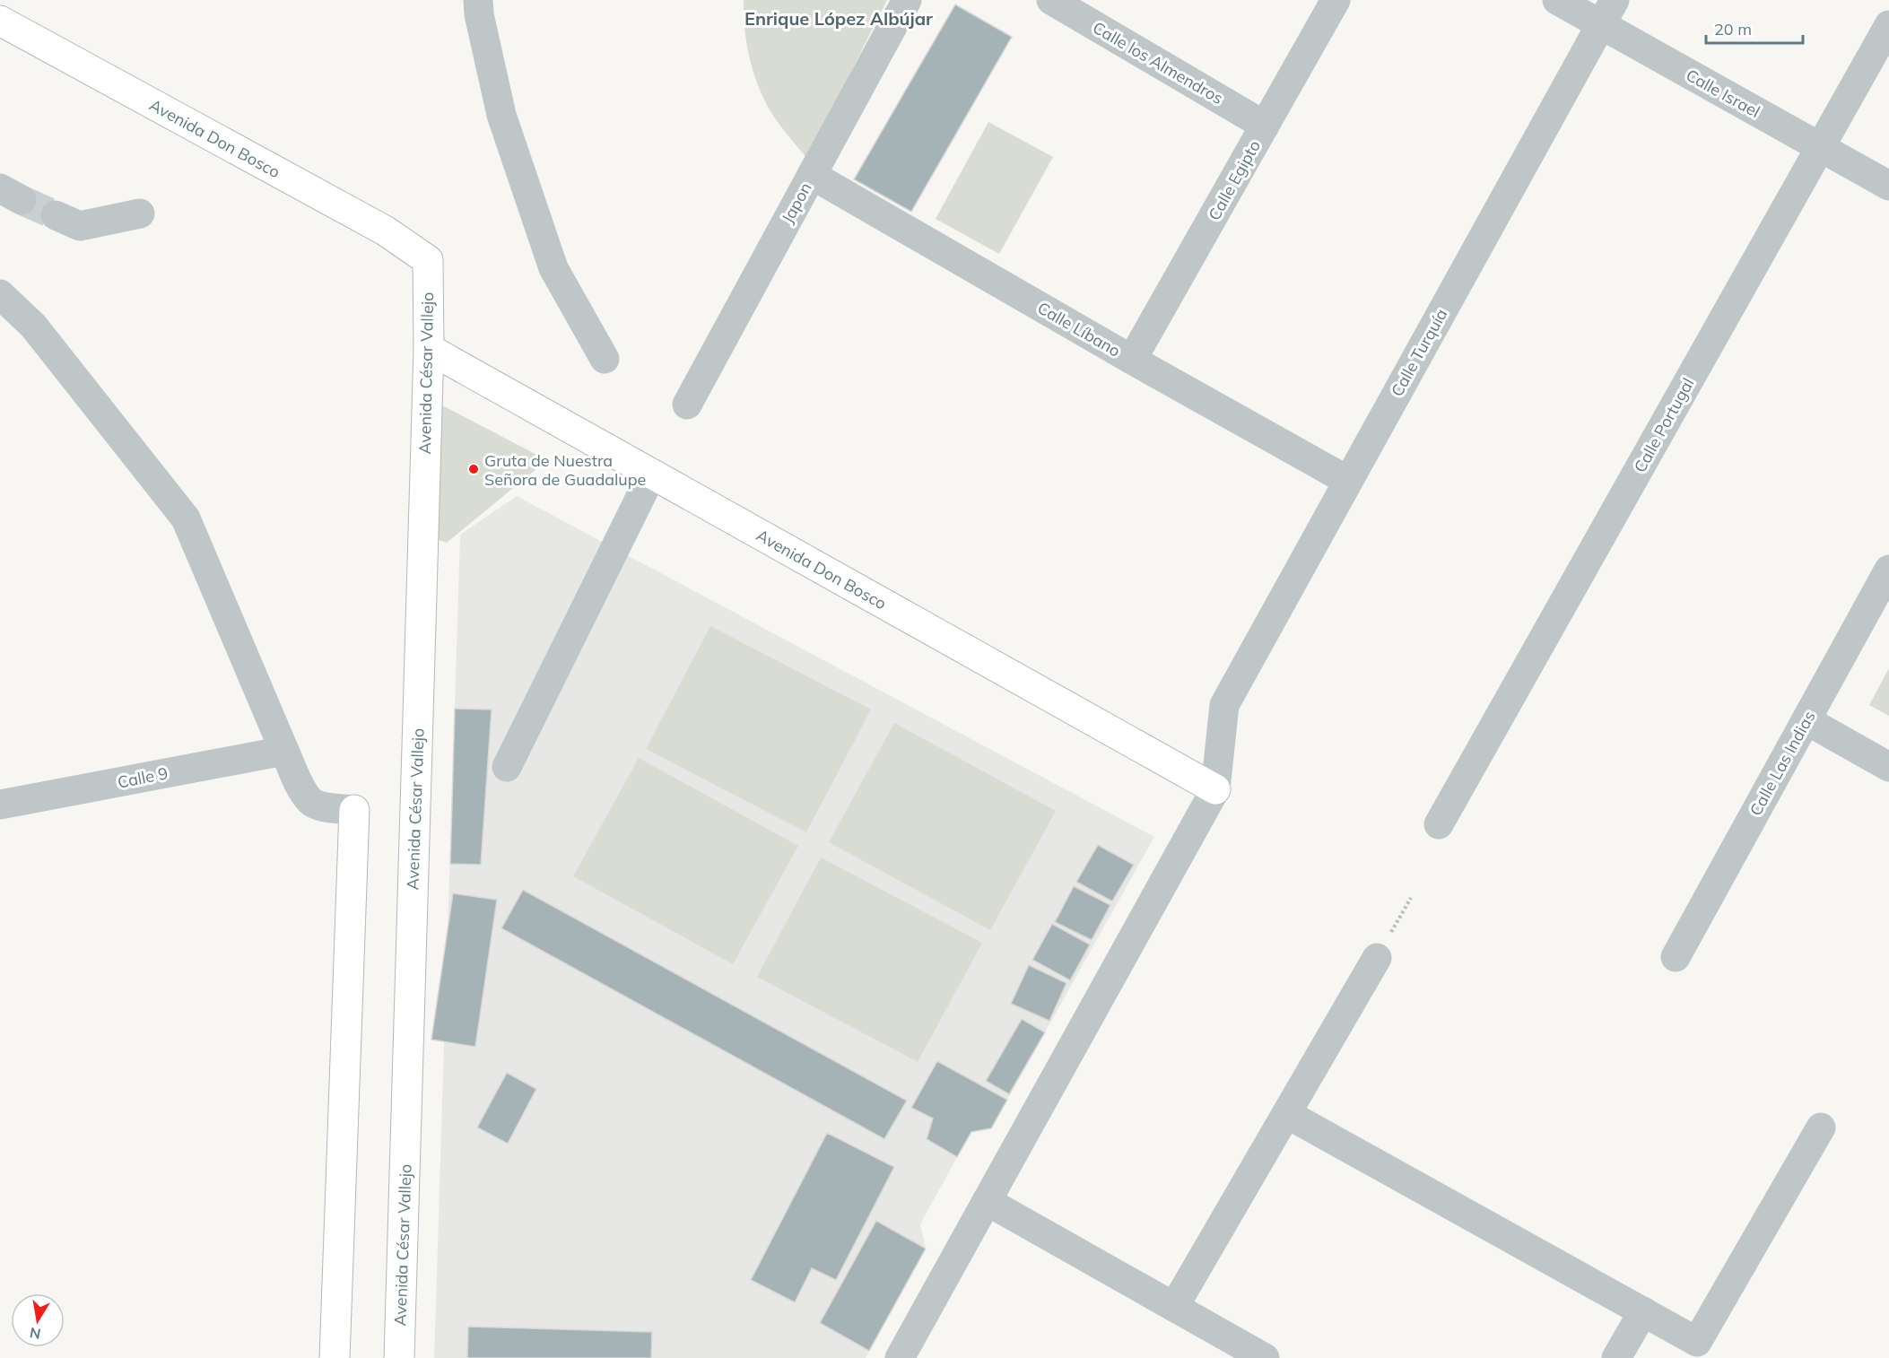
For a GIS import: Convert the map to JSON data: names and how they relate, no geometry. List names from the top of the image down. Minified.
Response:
{"streets":{"main road":["Avenida Don Bosco","Avenida César Vallejo"],"street":["Calle los Almendros","Calle Israel","Calle Egipto","Japon","Calle Líbano","Calle Turquía","Calle Portugal","Calle Las Indias","Calle 9"]},"crossings":[["Calle los Almendros","Calle Egipto"],["Calle Israel","Calle Turquía"],["Calle Israel","Calle Portugal"],["Avenida Don Bosco","Calle Turquía"],["Avenida Don Bosco","Avenida César Vallejo"],["Calle Egipto","Calle Líbano"],["Japon","Calle Líbano"],["Calle Líbano","Calle Turquía"]],"districts":["Enrique López Albújar"],"places":["Gruta de Nuestra Señora de Guadalupe"],"scale_bar":"20 m","north":"bottom"}
